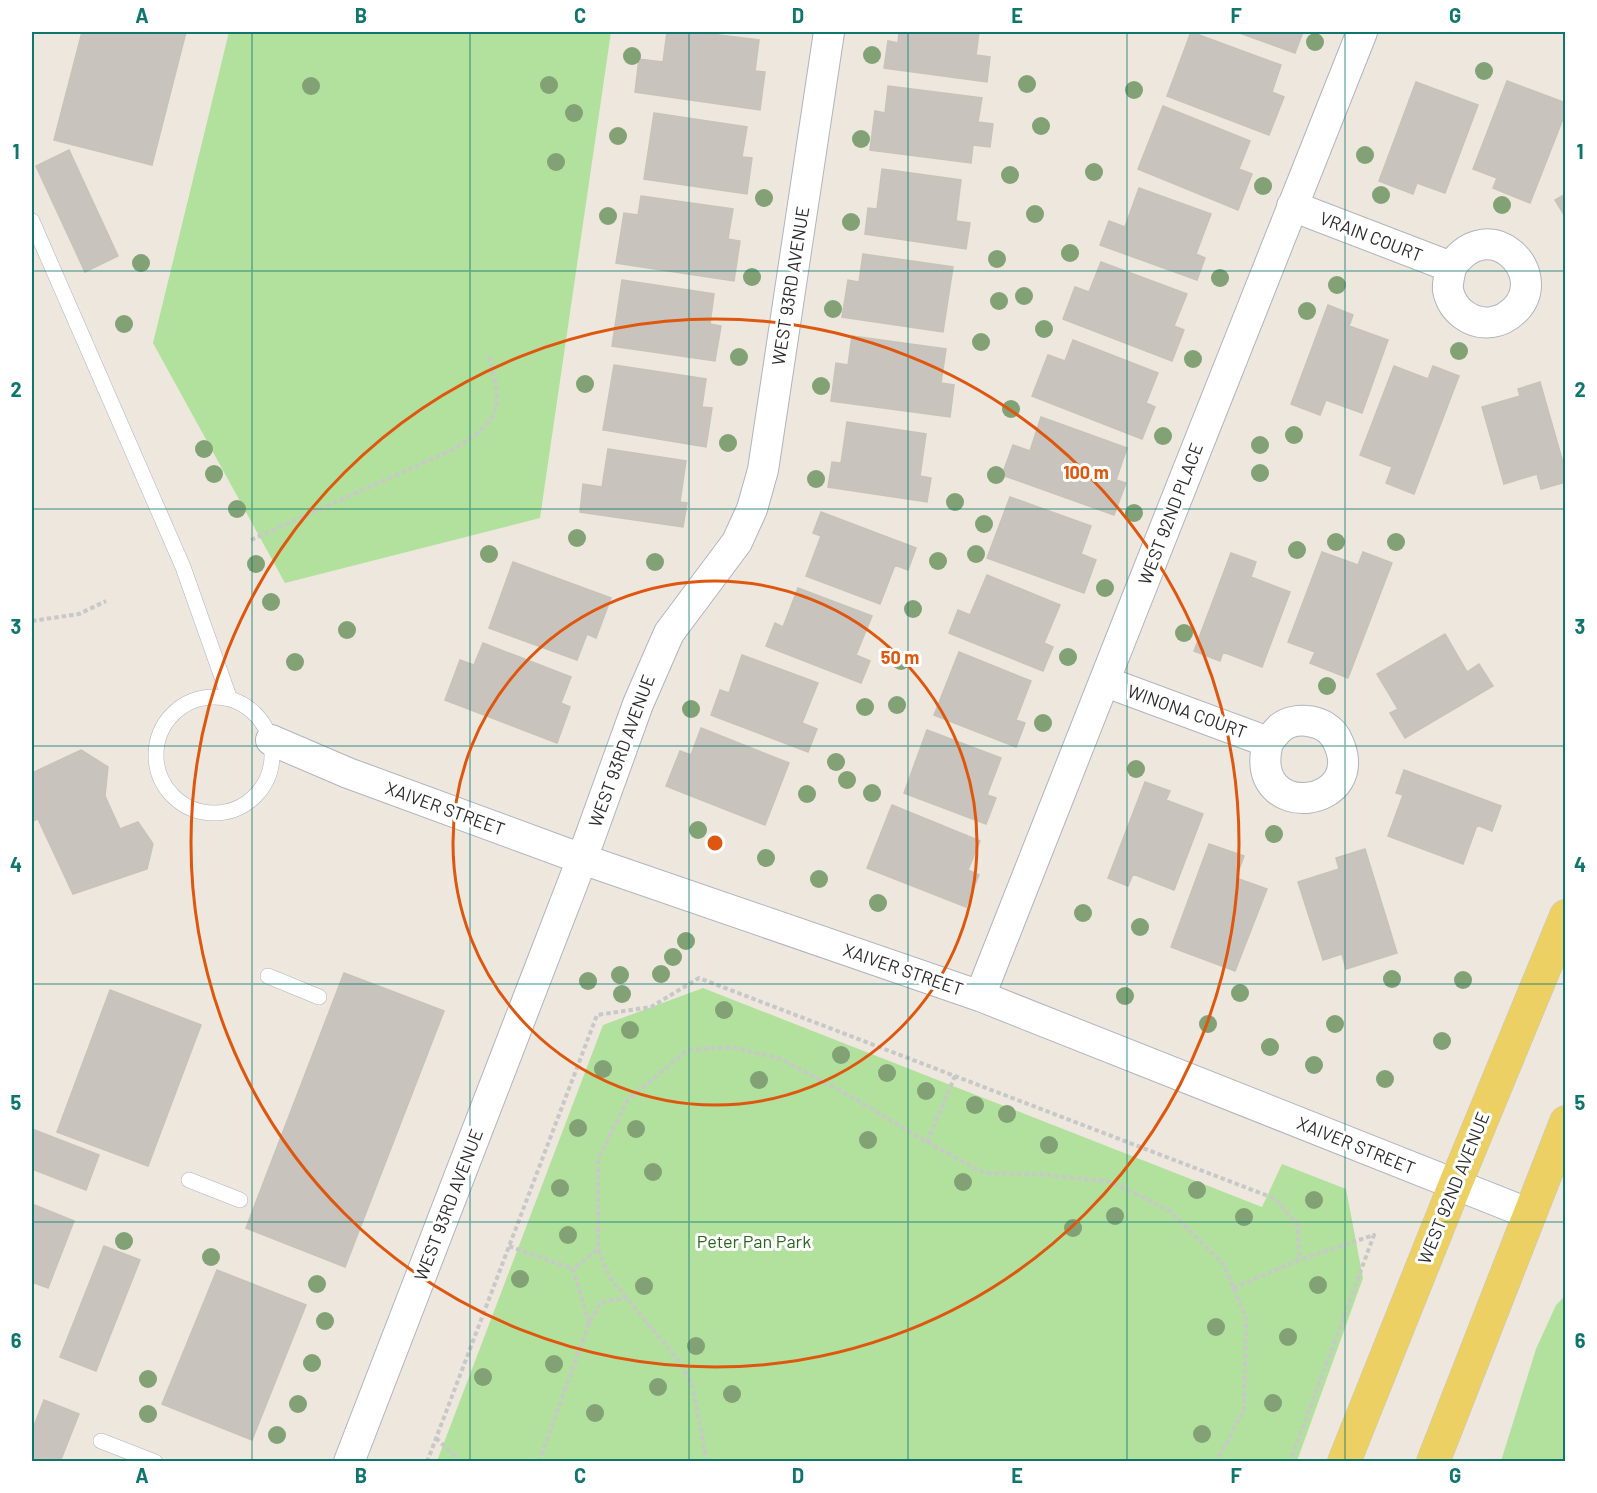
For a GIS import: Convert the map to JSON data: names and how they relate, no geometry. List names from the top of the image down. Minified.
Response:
{"streets":{"main road":["WEST 92ND AVENUE"],"street":["VRAIN COURT","WEST 93RD AVENUE","WEST 92ND PLACE","WINONA COURT","XAIVER STREET"]},"crossings":[["VRAIN COURT","WEST 92ND PLACE"],["WEST 93RD AVENUE","XAIVER STREET"],["WEST 92ND PLACE","WINONA COURT"],["WEST 92ND PLACE","XAIVER STREET"],["XAIVER STREET","WEST 92ND AVENUE"]],"parks":["Peter Pan Park"],"grid":{"columns":["A","B","C","D","E","F","G"],"rows":["1","2","3","4","5","6"]},"rings":["100 m","50 m"]}
